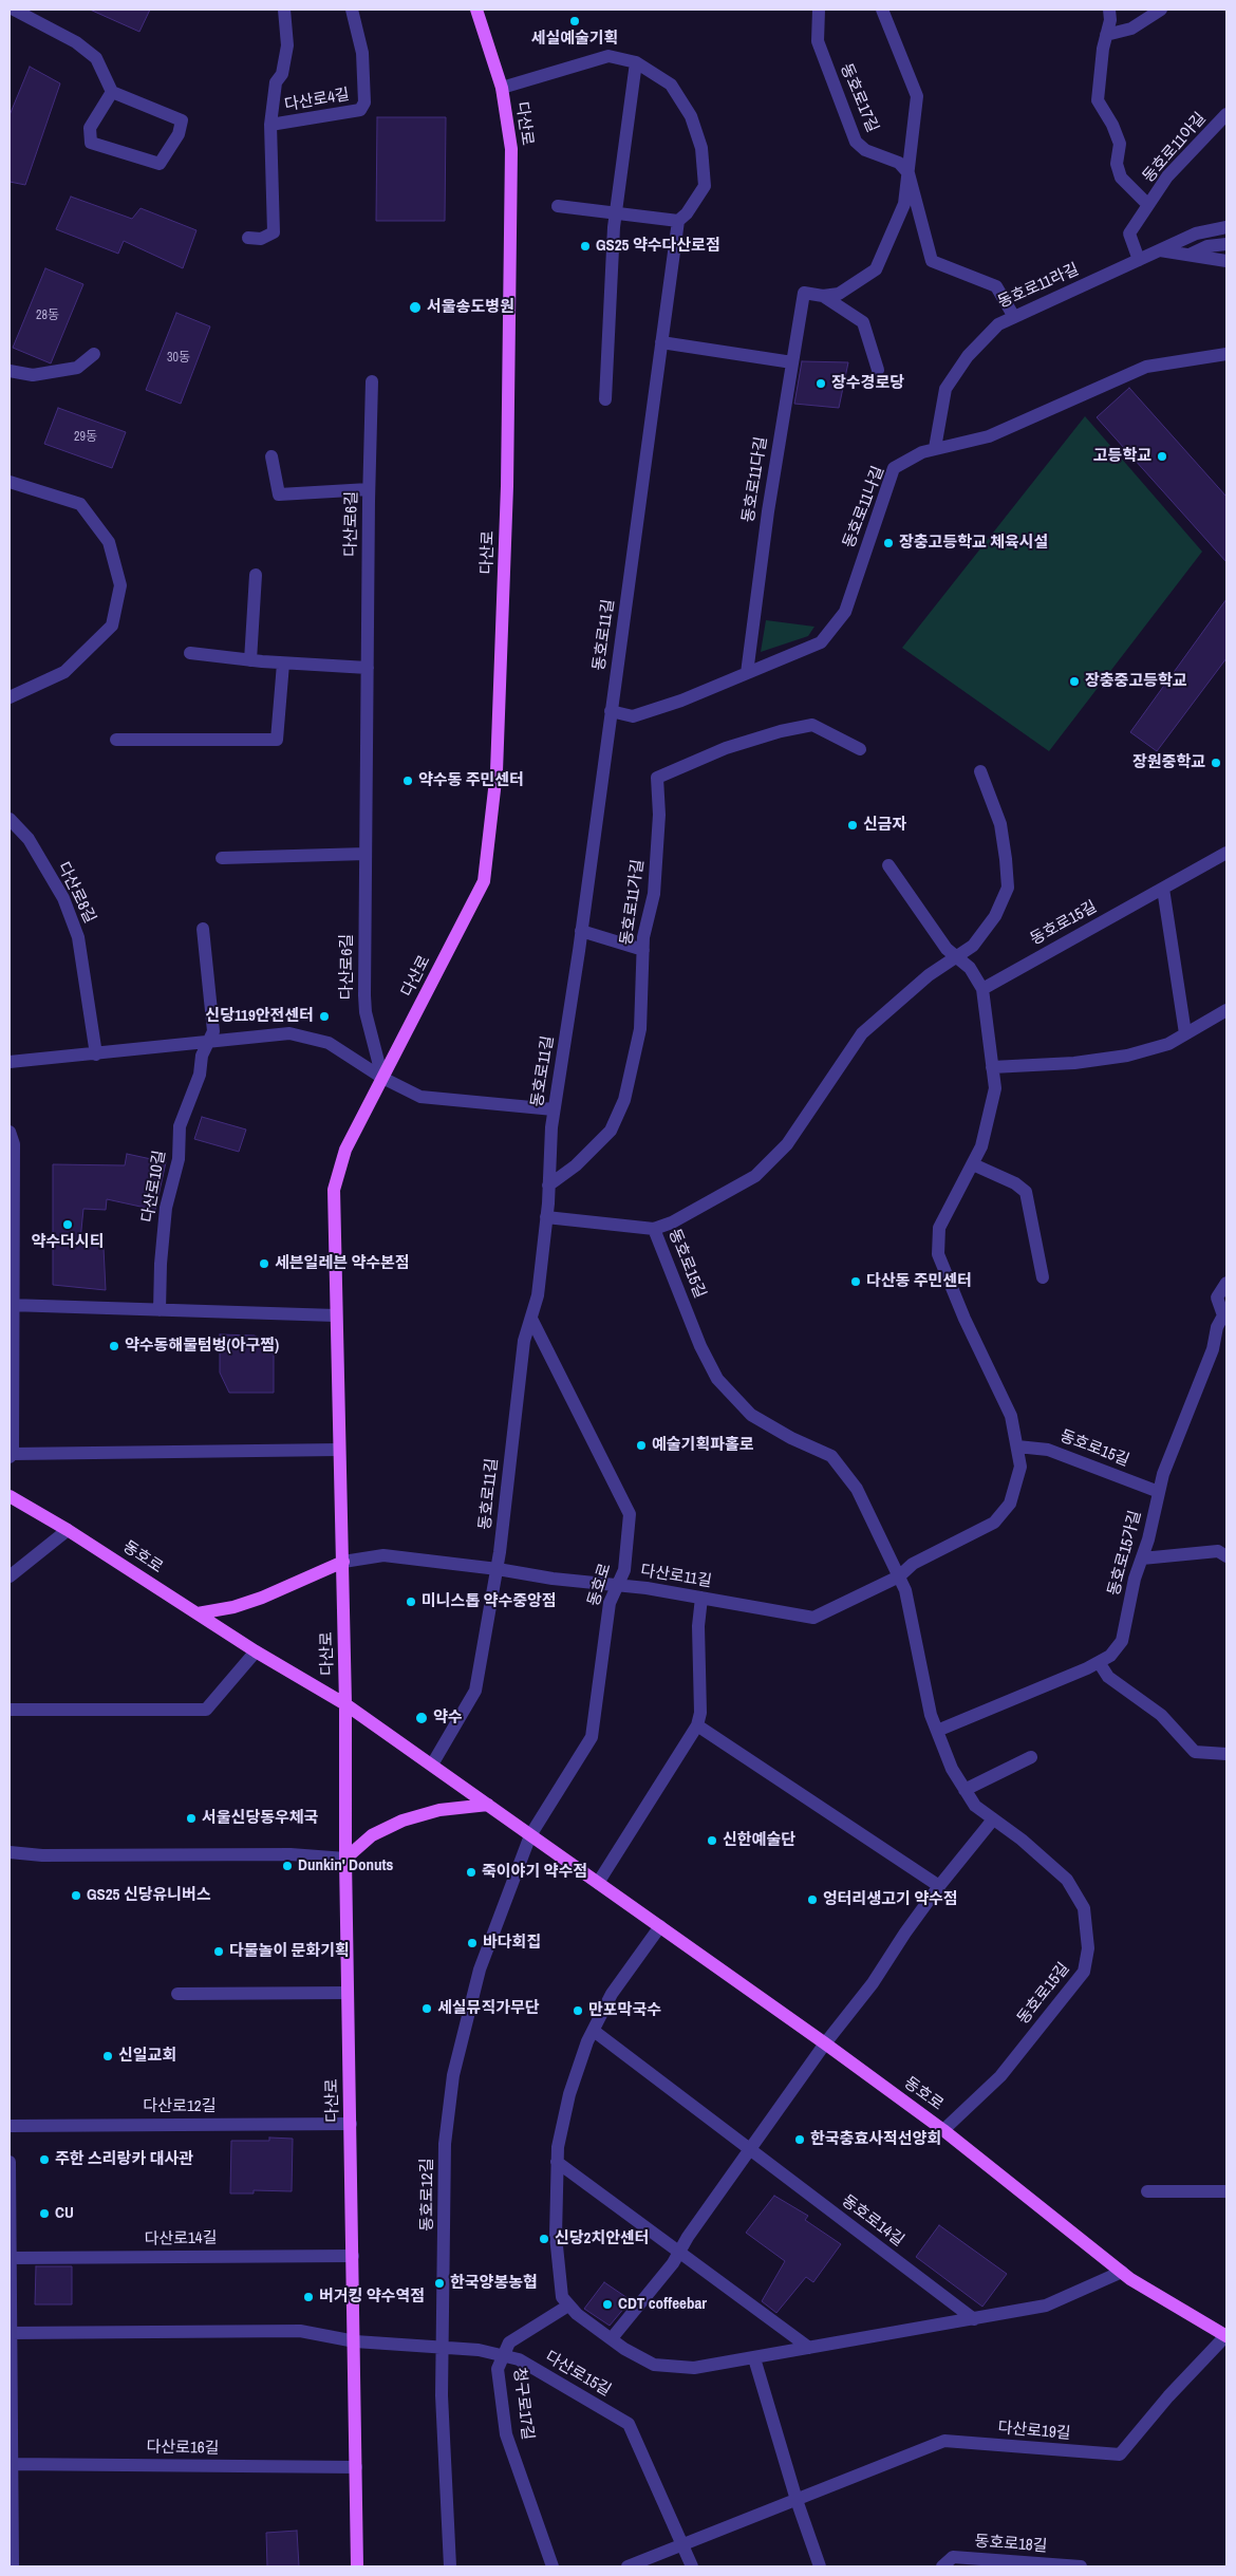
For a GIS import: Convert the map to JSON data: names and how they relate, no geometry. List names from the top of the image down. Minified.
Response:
{"streets":{"main road":["다산로","동호로"],"street":["동호로17길","다산로4길","동호로11아길","동호로11라길","동호로11다길","동호로11나길","다산로6길","동호로11길","다산로8길","동호로11가길","동호로15길","다산로10길","동호로15가길","다산로11길","다산로12길","동호로12길","동호로14길","다산로14길","다산로15길","청구로17길","다산로19길","다산로16길","동호로18길"]},"crossings":[["다산로","다산로6길"],["다산로","동호로"],["다산로","다산로11길"],["다산로","다산로12길"],["다산로","다산로14길"],["다산로","다산로15길"],["다산로","다산로16길"],["동호로11아길","동호로11라길"],["동호로11라길","동호로11나길"],["동호로11다길","동호로11나길"],["동호로11나길","동호로11길"],["동호로11길","동호로11가길"],["동호로11길","동호로"],["동호로11길","다산로11길"],["동호로15길","동호로15가길"],["동호로15길","동호로"],["동호로15길","다산로11길"],["동호로","다산로11길"],["동호로","동호로12길"],["동호로","다산로19길"],["동호로12길","다산로15길"],["다산로15길","청구로17길"],["다산로15길","다산로19길"]],"places":["세실예술기획","GS25 약수다산로점","서울송도병원","장수경로당","고등학교","장충고등학교 체육시설","장충중고등학교","장원중학교","약수동 주민센터","신금자","신당119안전센터","약수더시티","세븐일레븐 약수본점","다산동 주민센터","약수동해물텀벙(아구찜)","예술기획파홀로","미니스톱 약수중앙점","약수","서울신당동우체국","신한예술단","Dunkin' Donuts","죽이야기 약수점","GS25 신당유니버스","엉터리생고기 약수점","바다회집","다물놀이 문화기획","세실뮤직가무단","만포막국수","신일교회","한국충효사적선양회","주한 스리랑카 대사관","CU","신당2치안센터","한국양봉농협","버거킹 약수역점","CDT coffeebar"],"house_numbers":["28동","30동","29동"]}
